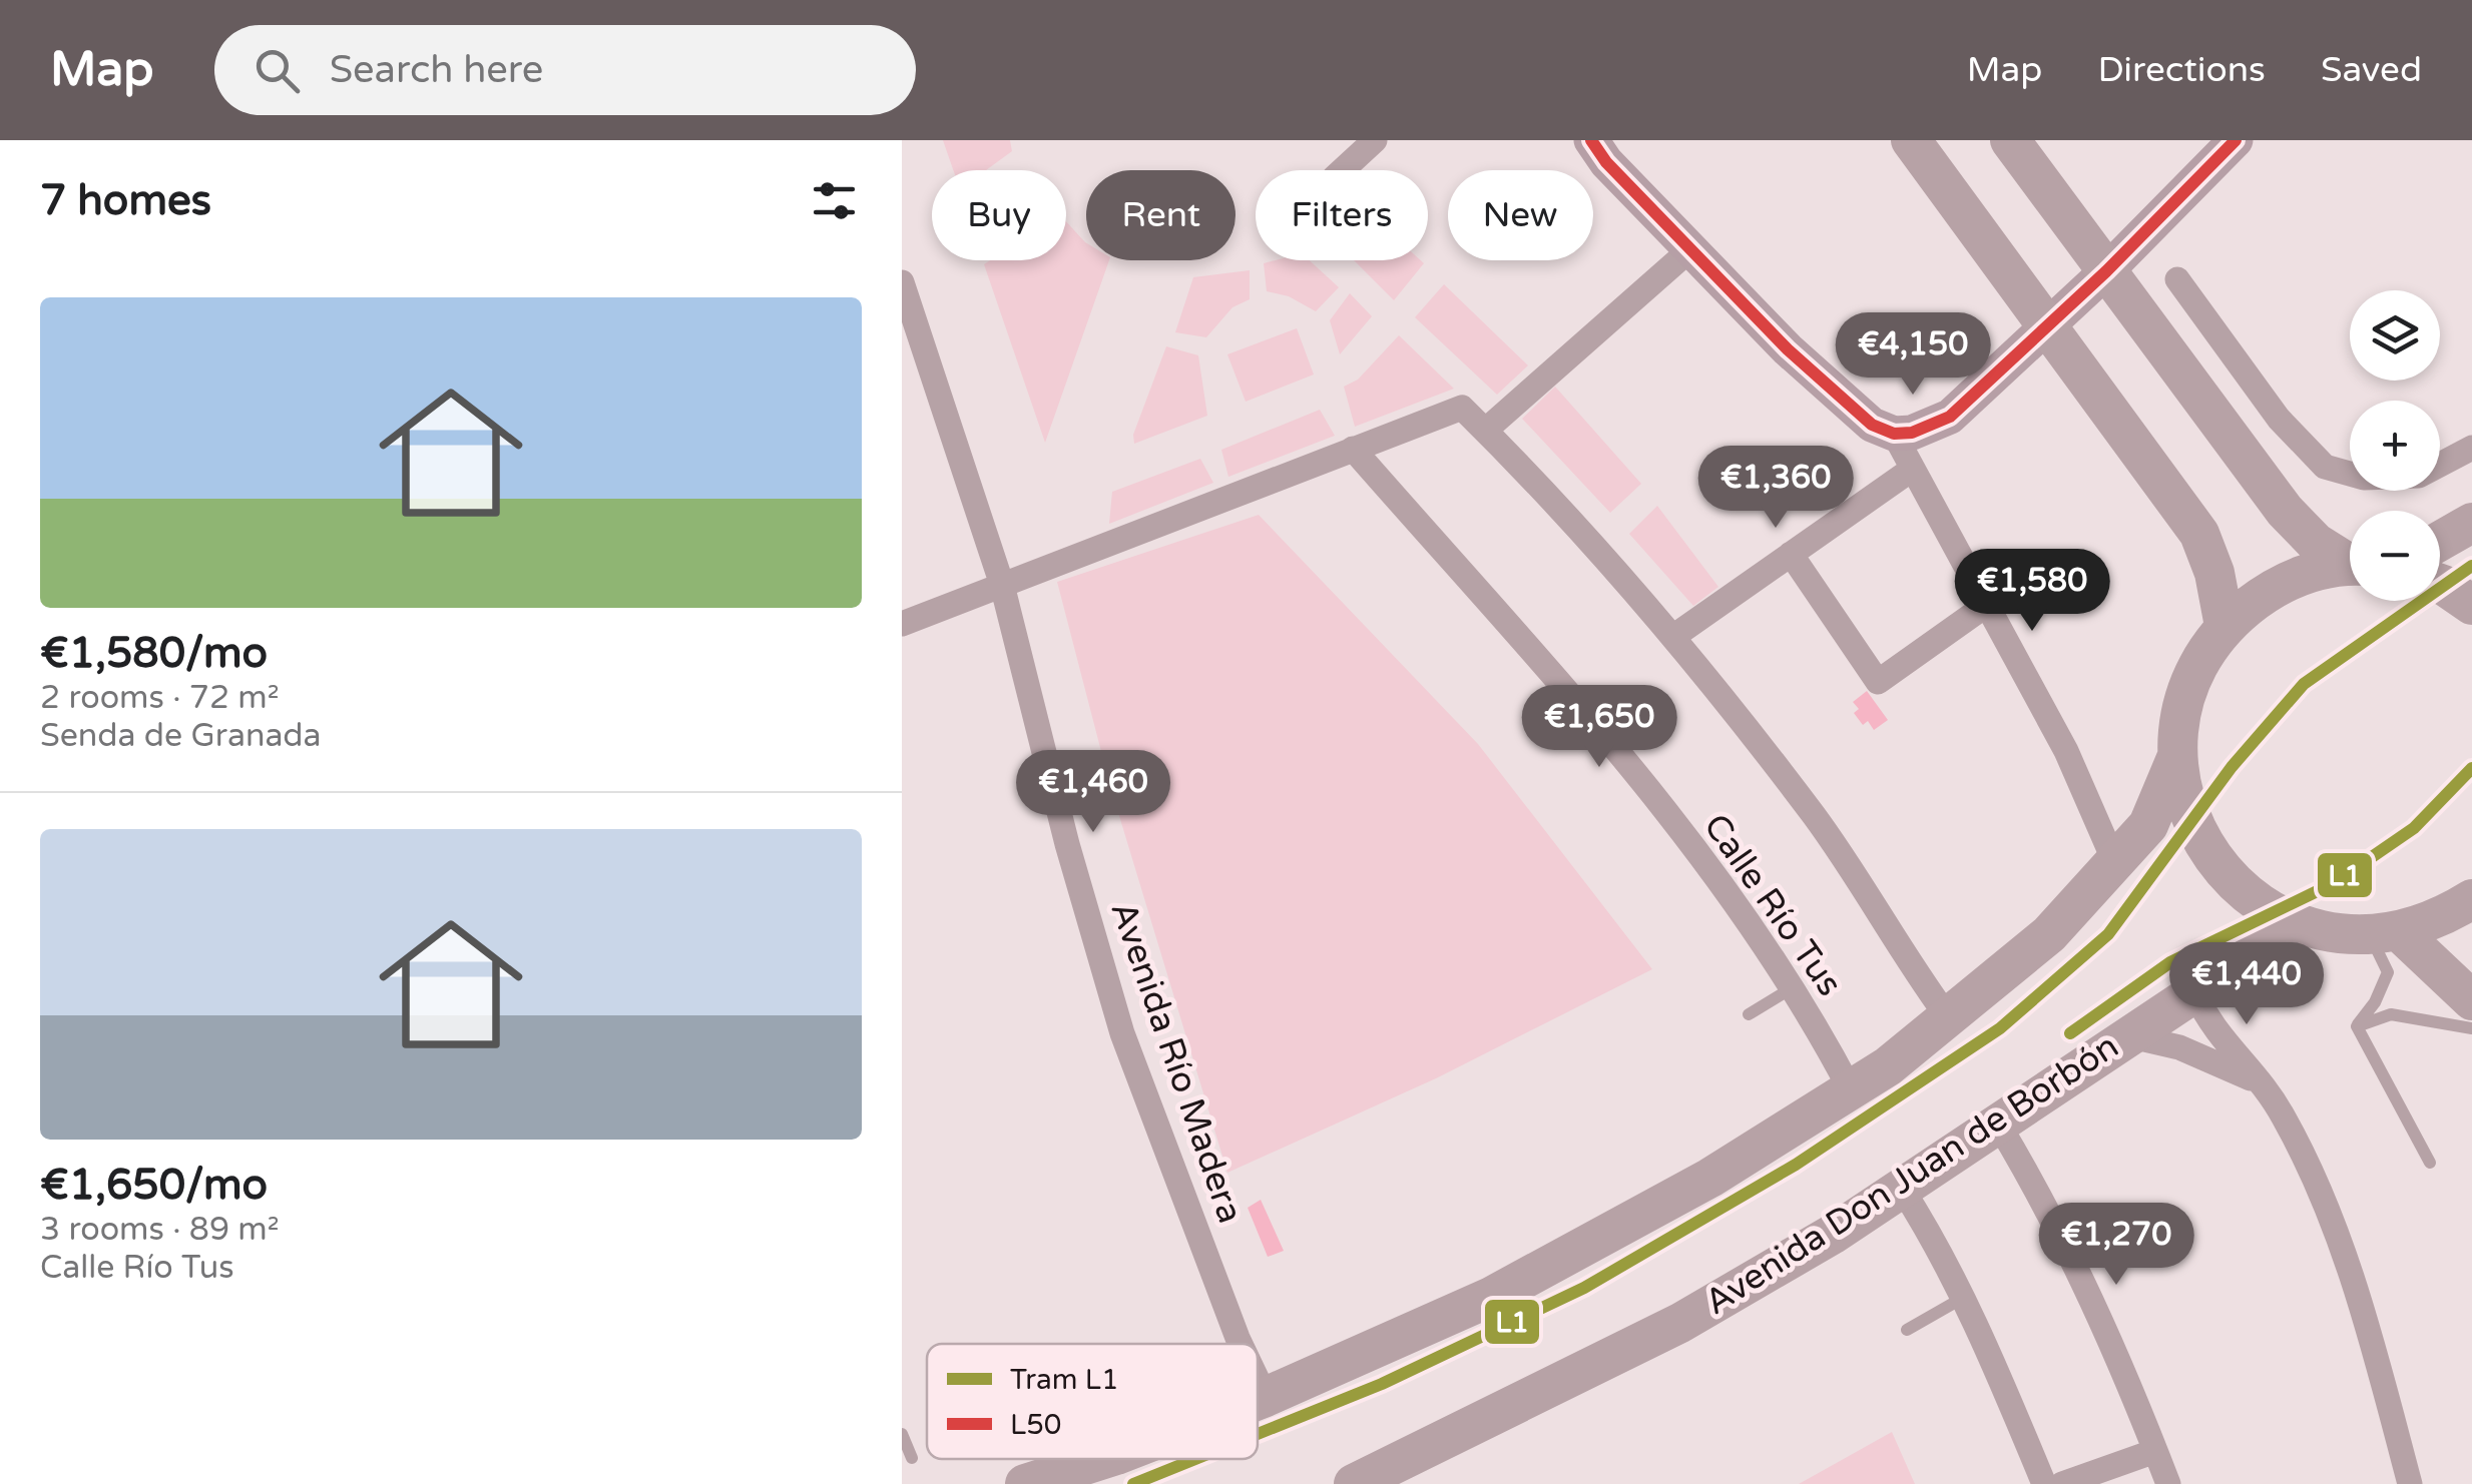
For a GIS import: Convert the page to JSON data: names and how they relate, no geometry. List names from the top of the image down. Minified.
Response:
{"streets":{"main road":["Avenida Don Juan de Borbón"],"street":["Calle Río Tus","Avenida Río Madera"]},"lines":["transit line L50","tram line L1"],"legend":["Tram L1","L50"],"page":{"header":"Map","search":"Search here","nav":["Map","Directions","Saved"],"heading":"7 homes","chip":["Buy","Rent","Filters","New"],"list":[{"name":"€1,580/mo","note":"2 rooms · 72 m² · Senda de Granada"},{"name":"€1,650/mo","note":"3 rooms · 89 m² · Calle Río Tus"}],"map_buttons":["+","−"],"price":["€4,150","€1,360","€1,580","€1,650","€1,460","€1,440","€1,270"]}}
